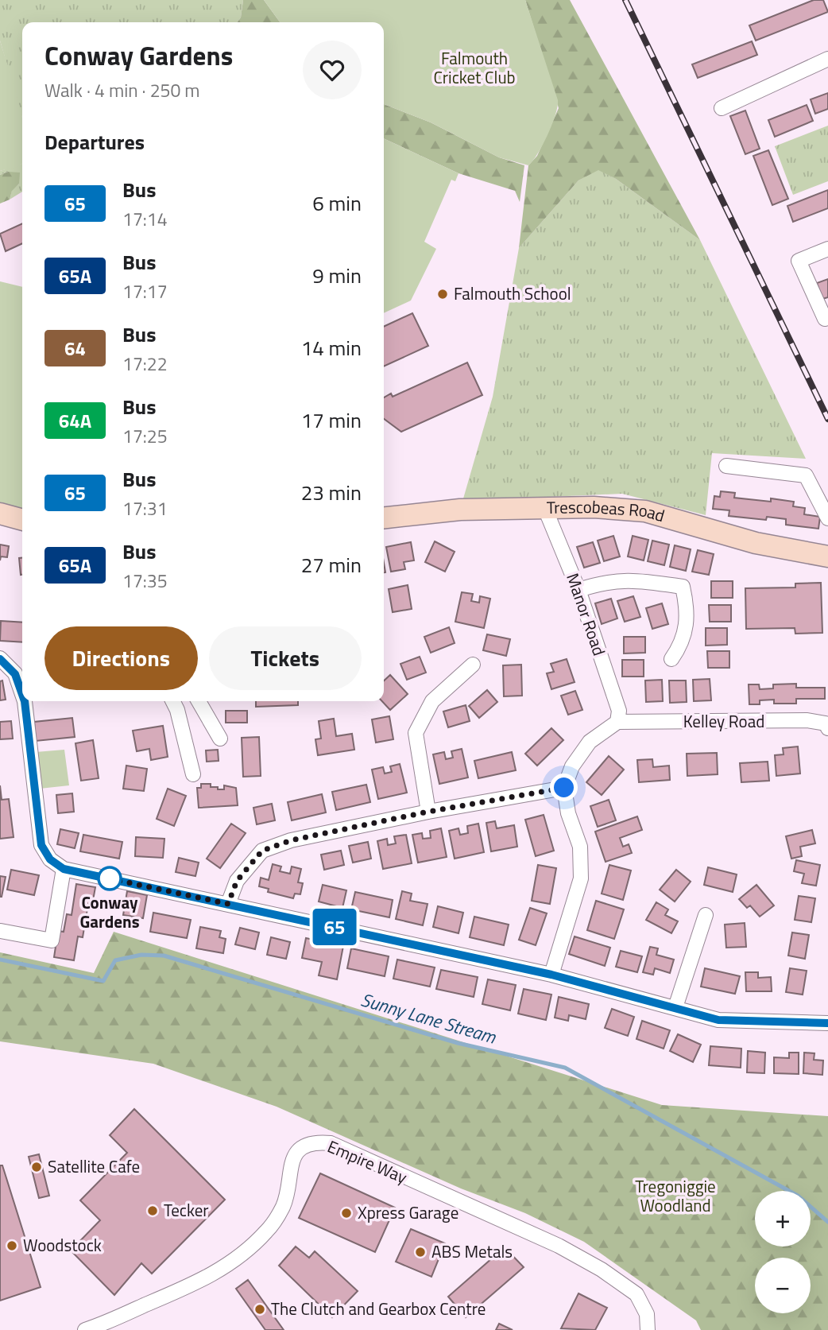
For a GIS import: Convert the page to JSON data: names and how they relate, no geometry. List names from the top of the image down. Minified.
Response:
{"streets":{"street":["Trescobeas Road","Manor Road","Kelley Road","Empire Way"]},"crossings":[["Trescobeas Road","Manor Road"],["Manor Road","Kelley Road"]],"water":["Sunny Lane Stream"],"parks":["Falmouth Cricket Club","Tregoniggie Woodland"],"places":["Falmouth School","Conway Gardens","Satellite Cafe","Tecker","Xpress Garage","Woodstock","ABS Metals","The Clutch and Gearbox Centre"],"lines":["bus line 65"],"page":{"on_map":"65","heading":[["Conway Gardens","Walk · 4 min · 250 m"],"Departures"],"list":[{"mark":"65","name":"Bus","note":"17:14","value":"6 min"},{"mark":"65A","name":"Bus","note":"17:17","value":"9 min"},{"mark":"64","name":"Bus","note":"17:22","value":"14 min"},{"mark":"64A","name":"Bus","note":"17:25","value":"17 min"},{"mark":"65","name":"Bus","note":"17:31","value":"23 min"},{"mark":"65A","name":"Bus","note":"17:35","value":"27 min"}],"buttons":["Directions","Tickets"],"map_buttons":["+","−"]}}
